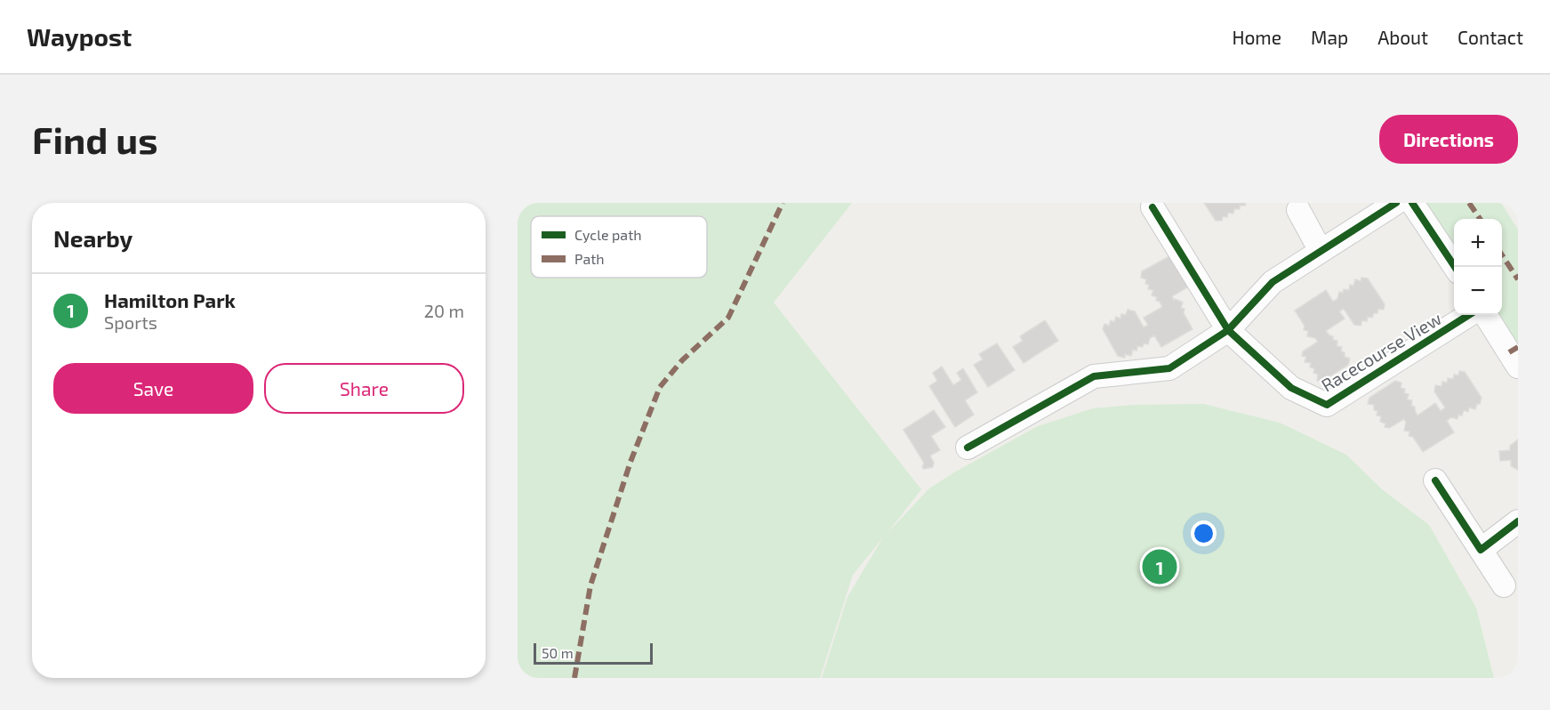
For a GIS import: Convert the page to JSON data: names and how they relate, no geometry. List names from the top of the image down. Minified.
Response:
{"streets":{"street":["Racecourse View"]},"legend":["Cycle path","Path"],"scale_bar":"50 m","page":{"header":"Waypost","nav":["Home","Map","About","Contact"],"buttons":["Directions",["Save","Share"]],"title":"Find us","heading":"Nearby","map_buttons":["+","−"],"list":[{"mark":"1","name":"Hamilton Park","note":"Sports","value":"20 m"}],"pins":"1","scale":"50 m"}}
